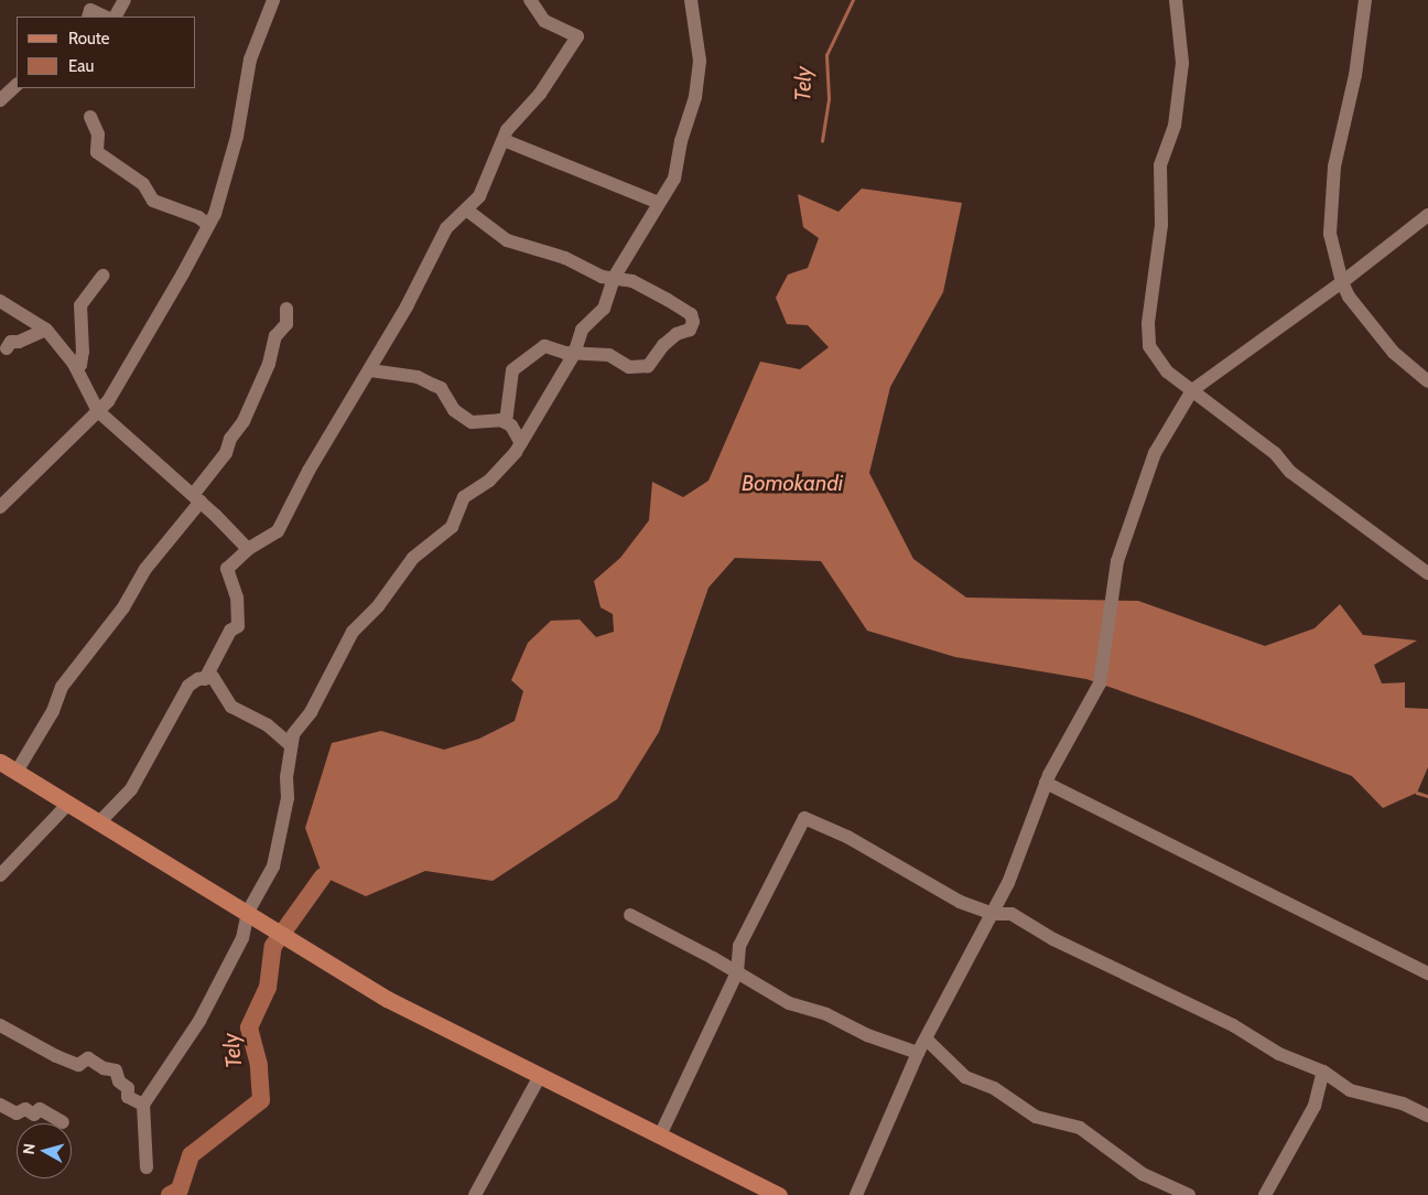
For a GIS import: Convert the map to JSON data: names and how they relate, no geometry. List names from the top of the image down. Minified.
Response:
{"water":["Tely","Bomokandi"],"legend":["Route","Eau"],"north":"left"}
